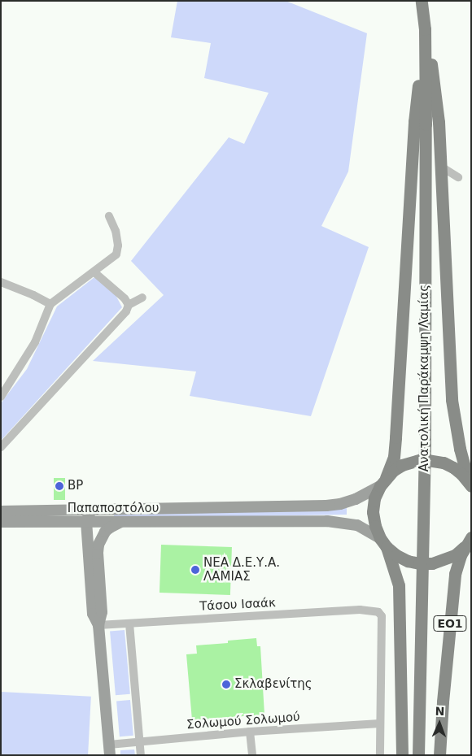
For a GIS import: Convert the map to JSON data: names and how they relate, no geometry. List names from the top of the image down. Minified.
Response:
{"streets":{"main road":["Ανατολική Παράκαμψη Λαμίας","Παπαποστόλου","ΕΟ1"],"street":["Τάσου Ισαάκ","Σολωμού Σολωμού"]},"crossings":[["Παπαποστόλου","ΕΟ1"],["Τάσου Ισαάκ","Σολωμού Σολωμού"]],"places":["BP","ΝΕΑ Δ.Ε.Υ.Α. ΛΑΜΙΑΣ","Σκλαβενίτης"],"north":"top"}
